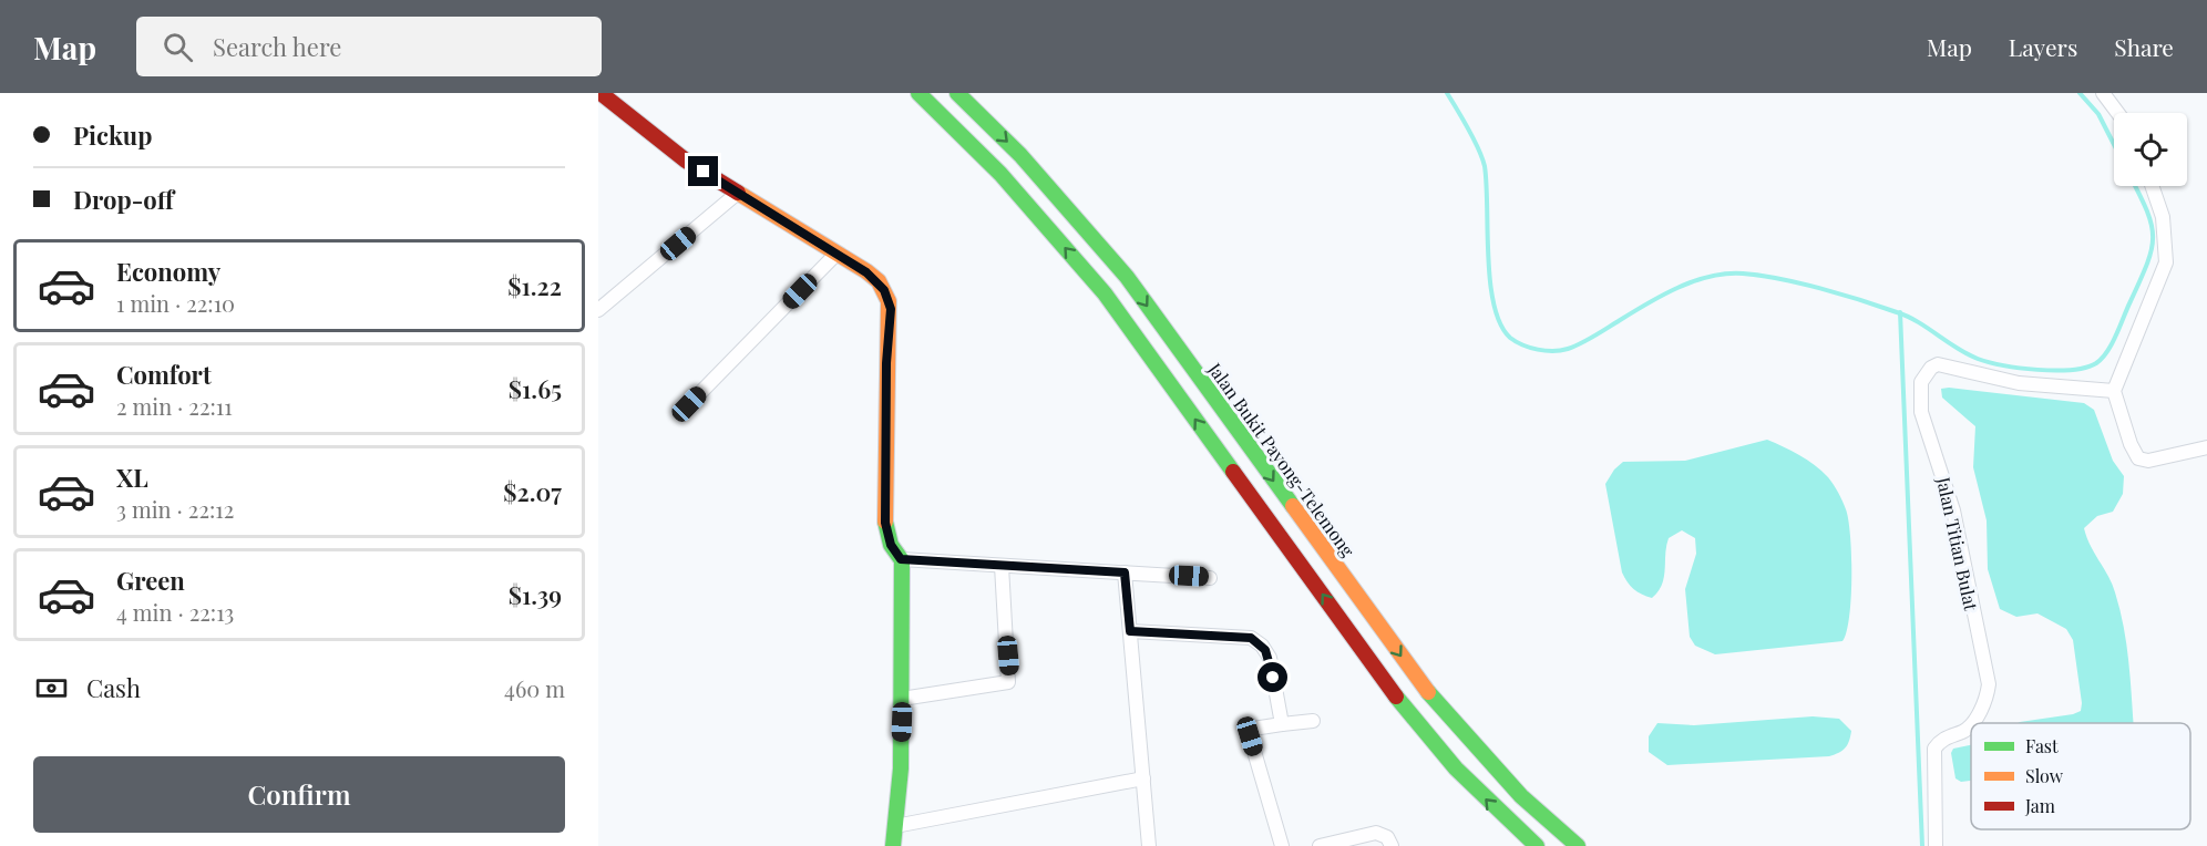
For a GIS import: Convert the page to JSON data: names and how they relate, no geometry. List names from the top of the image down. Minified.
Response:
{"streets":{"main road":["Jalan Bukit Payong-Telemong"],"street":["Jalan Titian Bulat"]},"legend":["Fast","Slow","Jam"],"page":{"header":"Map","search":"Search here","nav":["Map","Layers","Share"],"banner":["Pickup","Drop-off"],"list":[{"name":"Economy","note":"1 min · 22:10","value":"$1.22"},{"name":"Comfort","note":"2 min · 22:11","value":"$1.65"},{"name":"XL","note":"3 min · 22:12","value":"$2.07"},{"name":"Green","note":"4 min · 22:13","value":"$1.39"}],"pay":["Cash","460 m"],"buttons":"Confirm"}}
